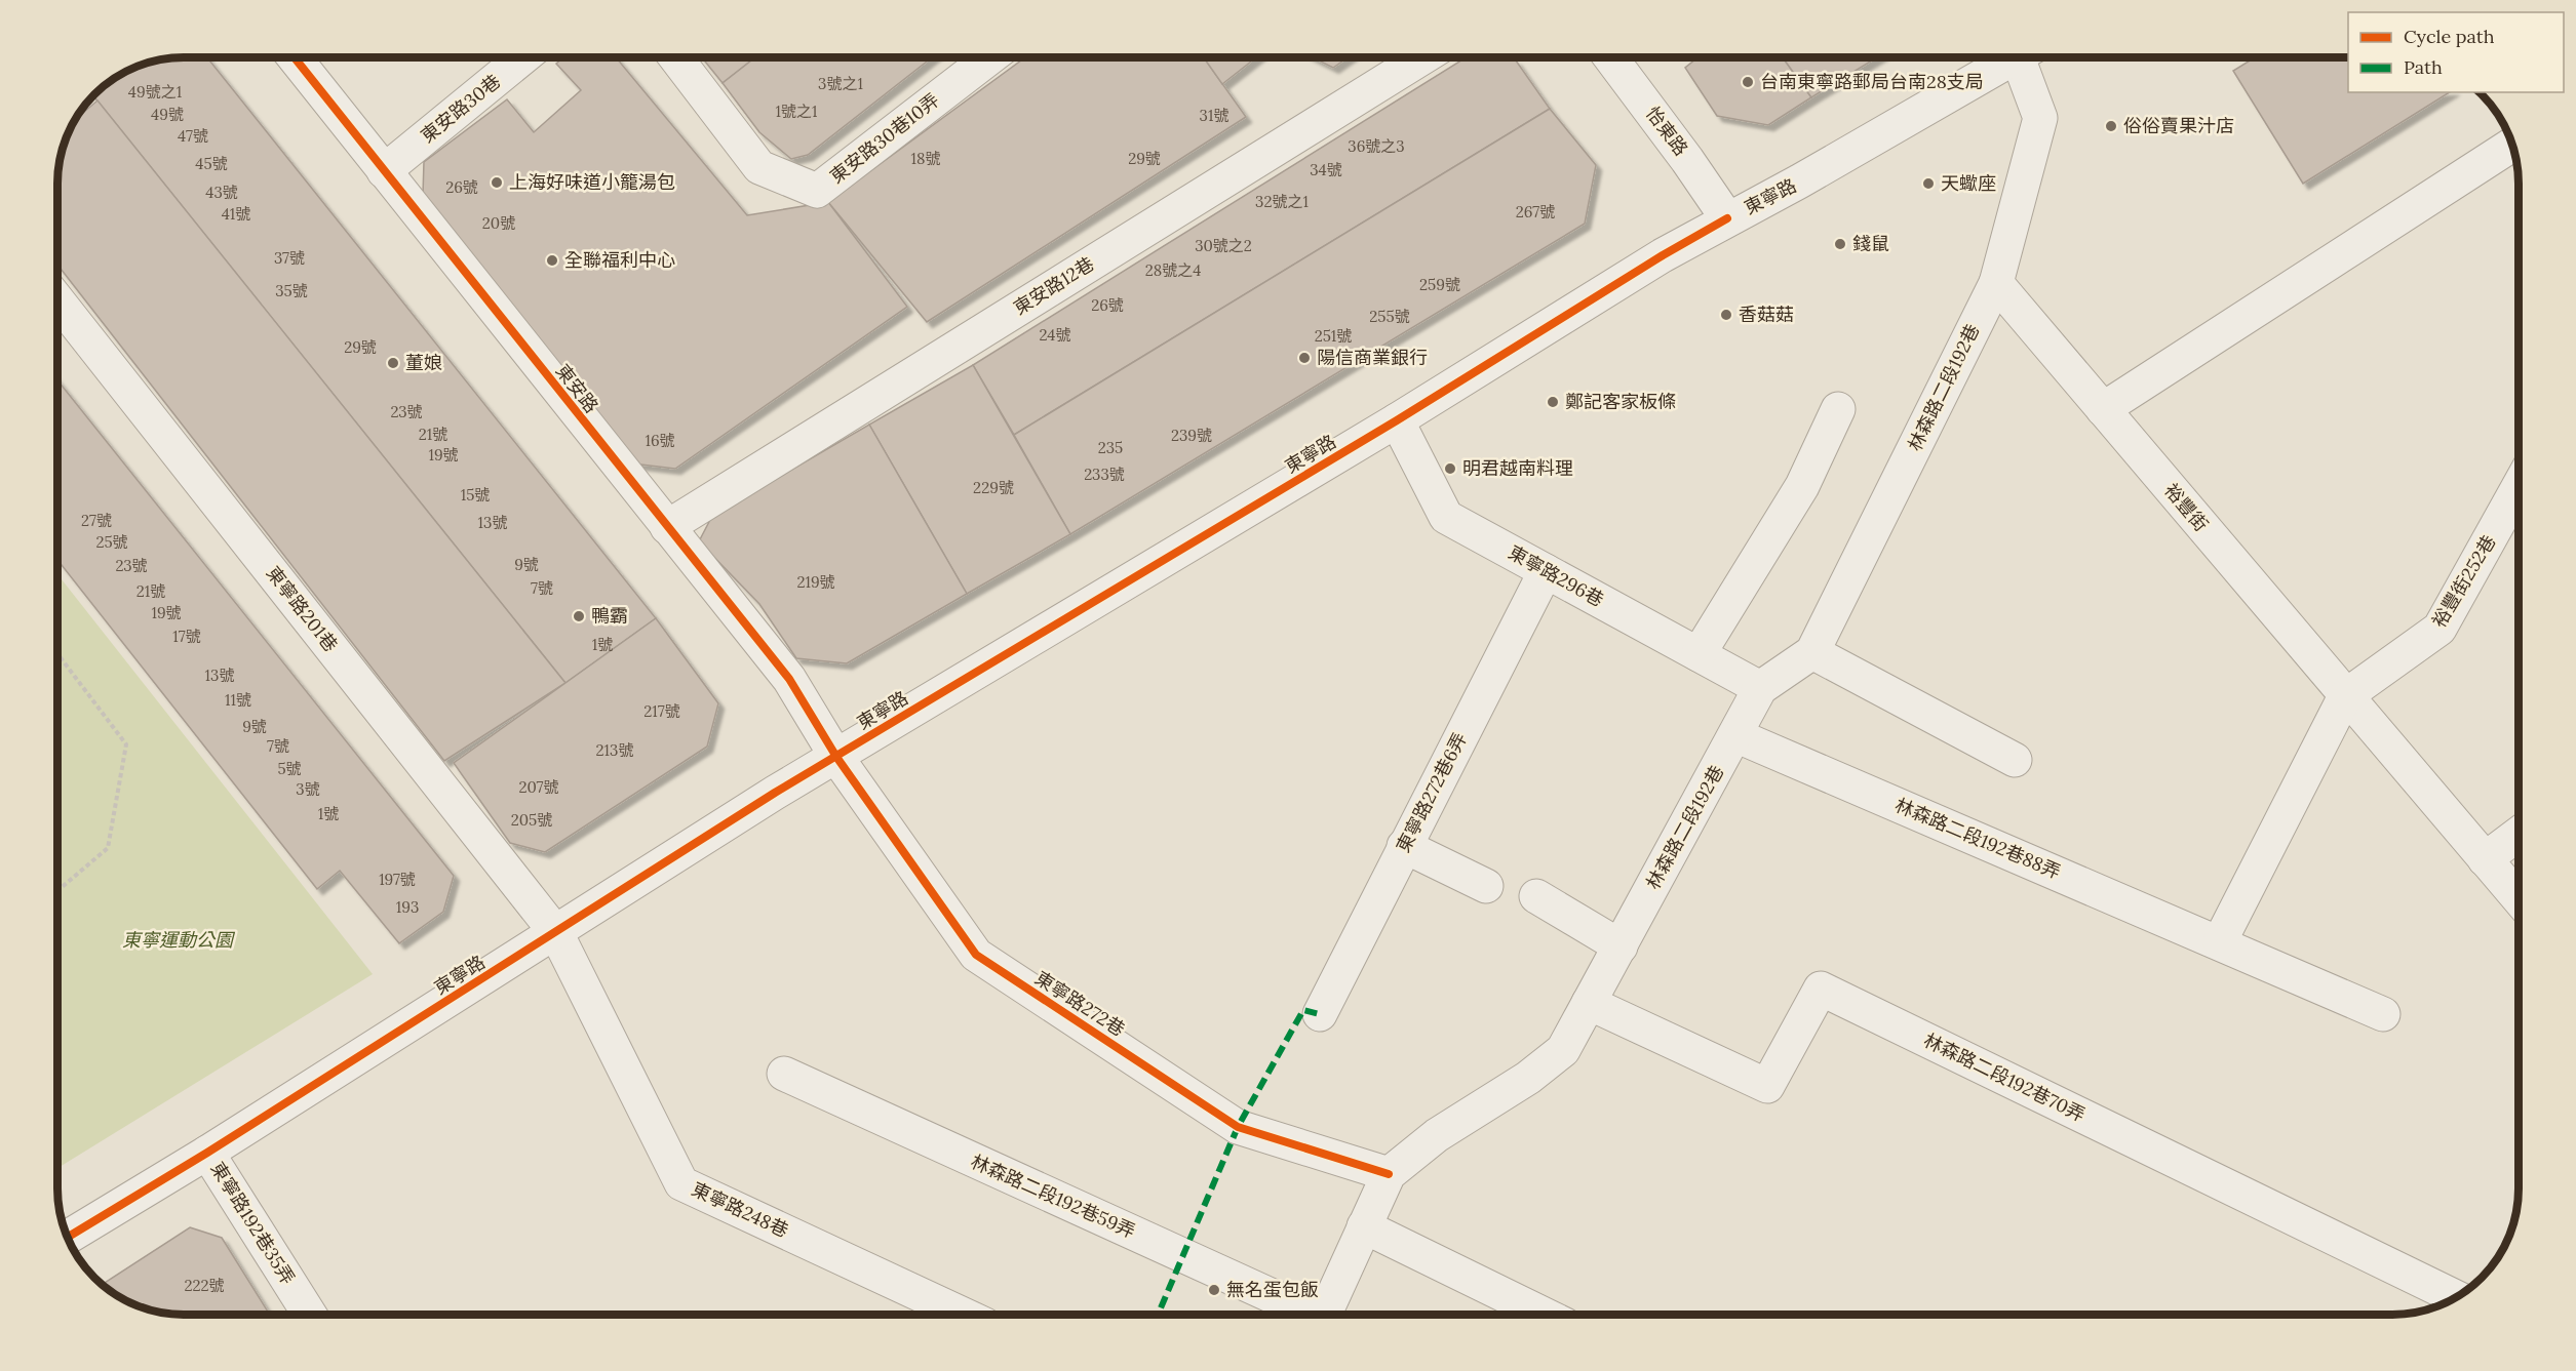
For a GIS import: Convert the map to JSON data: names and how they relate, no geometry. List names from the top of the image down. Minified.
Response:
{"streets":{"street":["東安路30巷","怡東路","東安路30巷10弄","東寧路","東安路12巷","林森路二段192巷","東安路","裕豐街","東寧路296巷","裕豐街252巷","東寧路201巷","東寧路272巷6弄","林森路二段192巷88弄","東寧路272巷","林森路二段192巷70弄","林森路二段192巷59弄","東寧路248巷","東寧路192巷35弄"]},"crossings":[["東安路30巷","東安路"],["怡東路","東寧路"],["東寧路","東安路"],["東寧路","東寧路296巷"],["東寧路","東寧路201巷"],["東寧路","東寧路272巷"],["東寧路","東寧路248巷"],["東寧路","東寧路192巷35弄"],["東安路12巷","東安路"],["林森路二段192巷","裕豐街"],["林森路二段192巷","東寧路296巷"],["林森路二段192巷","林森路二段192巷88弄"],["林森路二段192巷","東寧路272巷"],["林森路二段192巷","林森路二段192巷70弄"],["東安路","東寧路272巷"],["裕豐街","裕豐街252巷"],["東寧路296巷","東寧路272巷6弄"],["東寧路201巷","東寧路248巷"]],"parks":["東寧運動公園"],"places":["台南東寧路郵局台南28支局","俗俗賣果汁店","上海好味道小籠湯包","天蠍座","錢鼠","全聯福利中心","香菇菇","陽信商業銀行","董娘","鄭記客家板條","明君越南料理","鴨霸","無名蛋包飯"],"house_numbers":["3號之1","49號之1","1號之1","49號","31號","47號","36號之3","18號","29號","45號","34號","26號","43號","32號之1","267號","41號","20號","30號之2","37號","28號之4","259號","35號","26號","255號","24號","251號","29號","23號","21號","239號","16號","235","19號","233號","229號","15號","27號","13號","25號","9號","23號","219號","7號","21號","19號","17號","1號","13號","11號","217號","9號","7號","213號","5號","207號","3號","1號","205號","197號","193","222號"],"legend":["Cycle path","Path"]}
